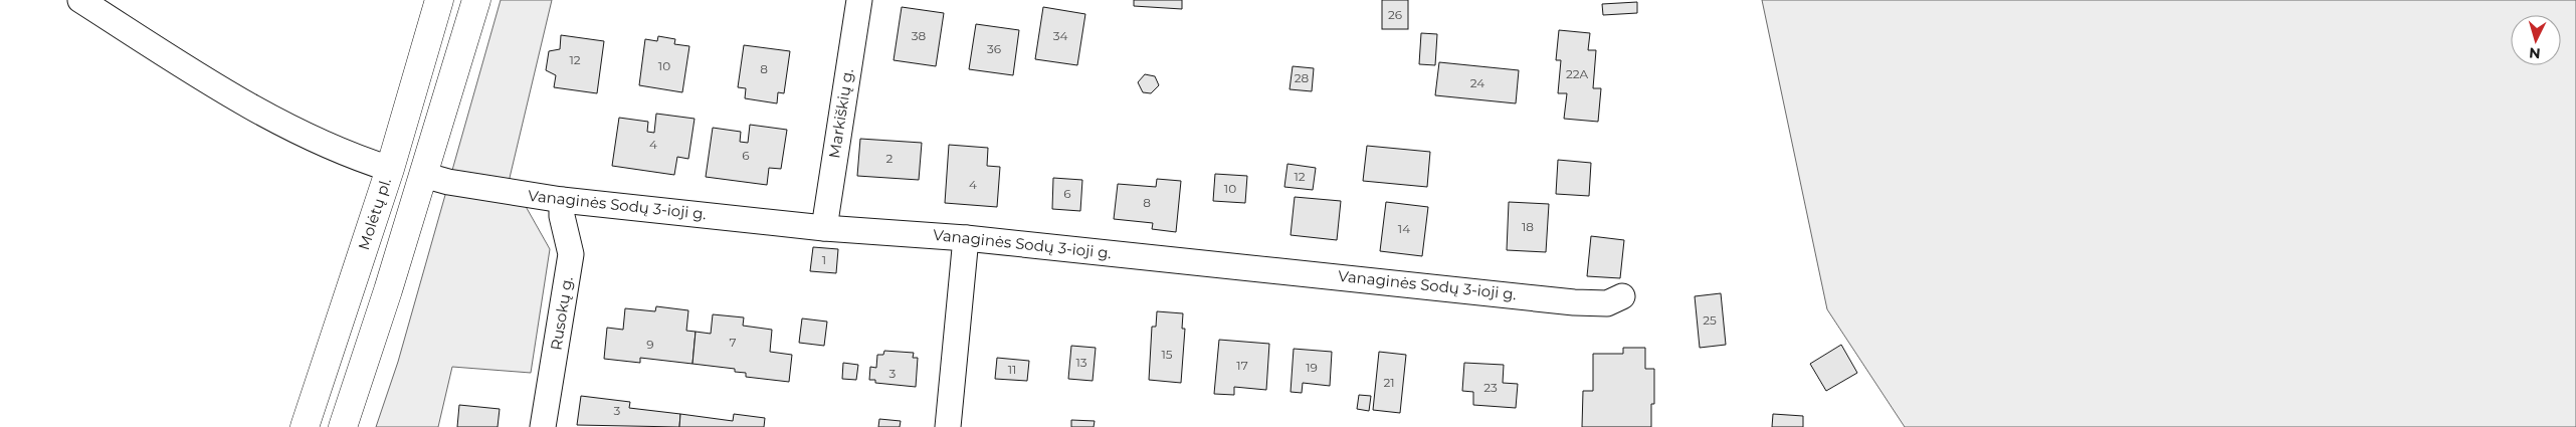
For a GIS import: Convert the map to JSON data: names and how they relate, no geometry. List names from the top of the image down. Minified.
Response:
{"streets":{"highway":["Molėtų pl."],"street":["Markiškių g.","Vanaginės Sodų 3-ioji g.","Rusokų g."]},"crossings":[["Markiškių g.","Vanaginės Sodų 3-ioji g."],["Vanaginės Sodų 3-ioji g.","Rusokų g."]],"house_numbers":["26","38","34","36","12","10","8","22A","28","24","4","6","2","12","4","10","6","8","18","14","1","25","7","9","15","13","17","19","11","3","21","23","3"],"north":"bottom"}
